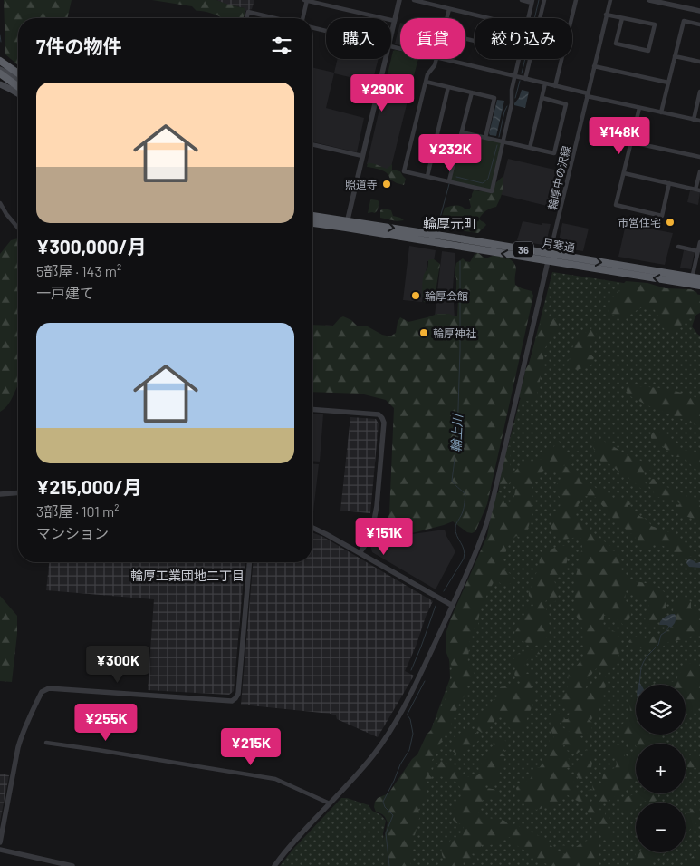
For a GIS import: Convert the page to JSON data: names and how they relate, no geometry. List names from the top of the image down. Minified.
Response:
{"streets":{"highway":["月寒通","36"],"street":["輪厚中の沢線"]},"crossings":[["輪厚中の沢線","月寒通"]],"districts":["輪厚元町","輪厚工業団地二丁目"],"water":["輪上川"],"places":["照道寺","市営住宅","輪厚会館","輪厚神社"],"page":{"chip":["購入","賃貸","絞り込み"],"heading":"7件の物件","list":[{"name":"¥300,000/月","note":"5部屋 · 143 m² · 一戸建て"},{"name":"¥215,000/月","note":"3部屋 · 101 m² · マンション"}],"price":["¥290K","¥148K","¥232K","¥151K","¥300K","¥255K","¥215K"],"map_buttons":["+","−"]}}
